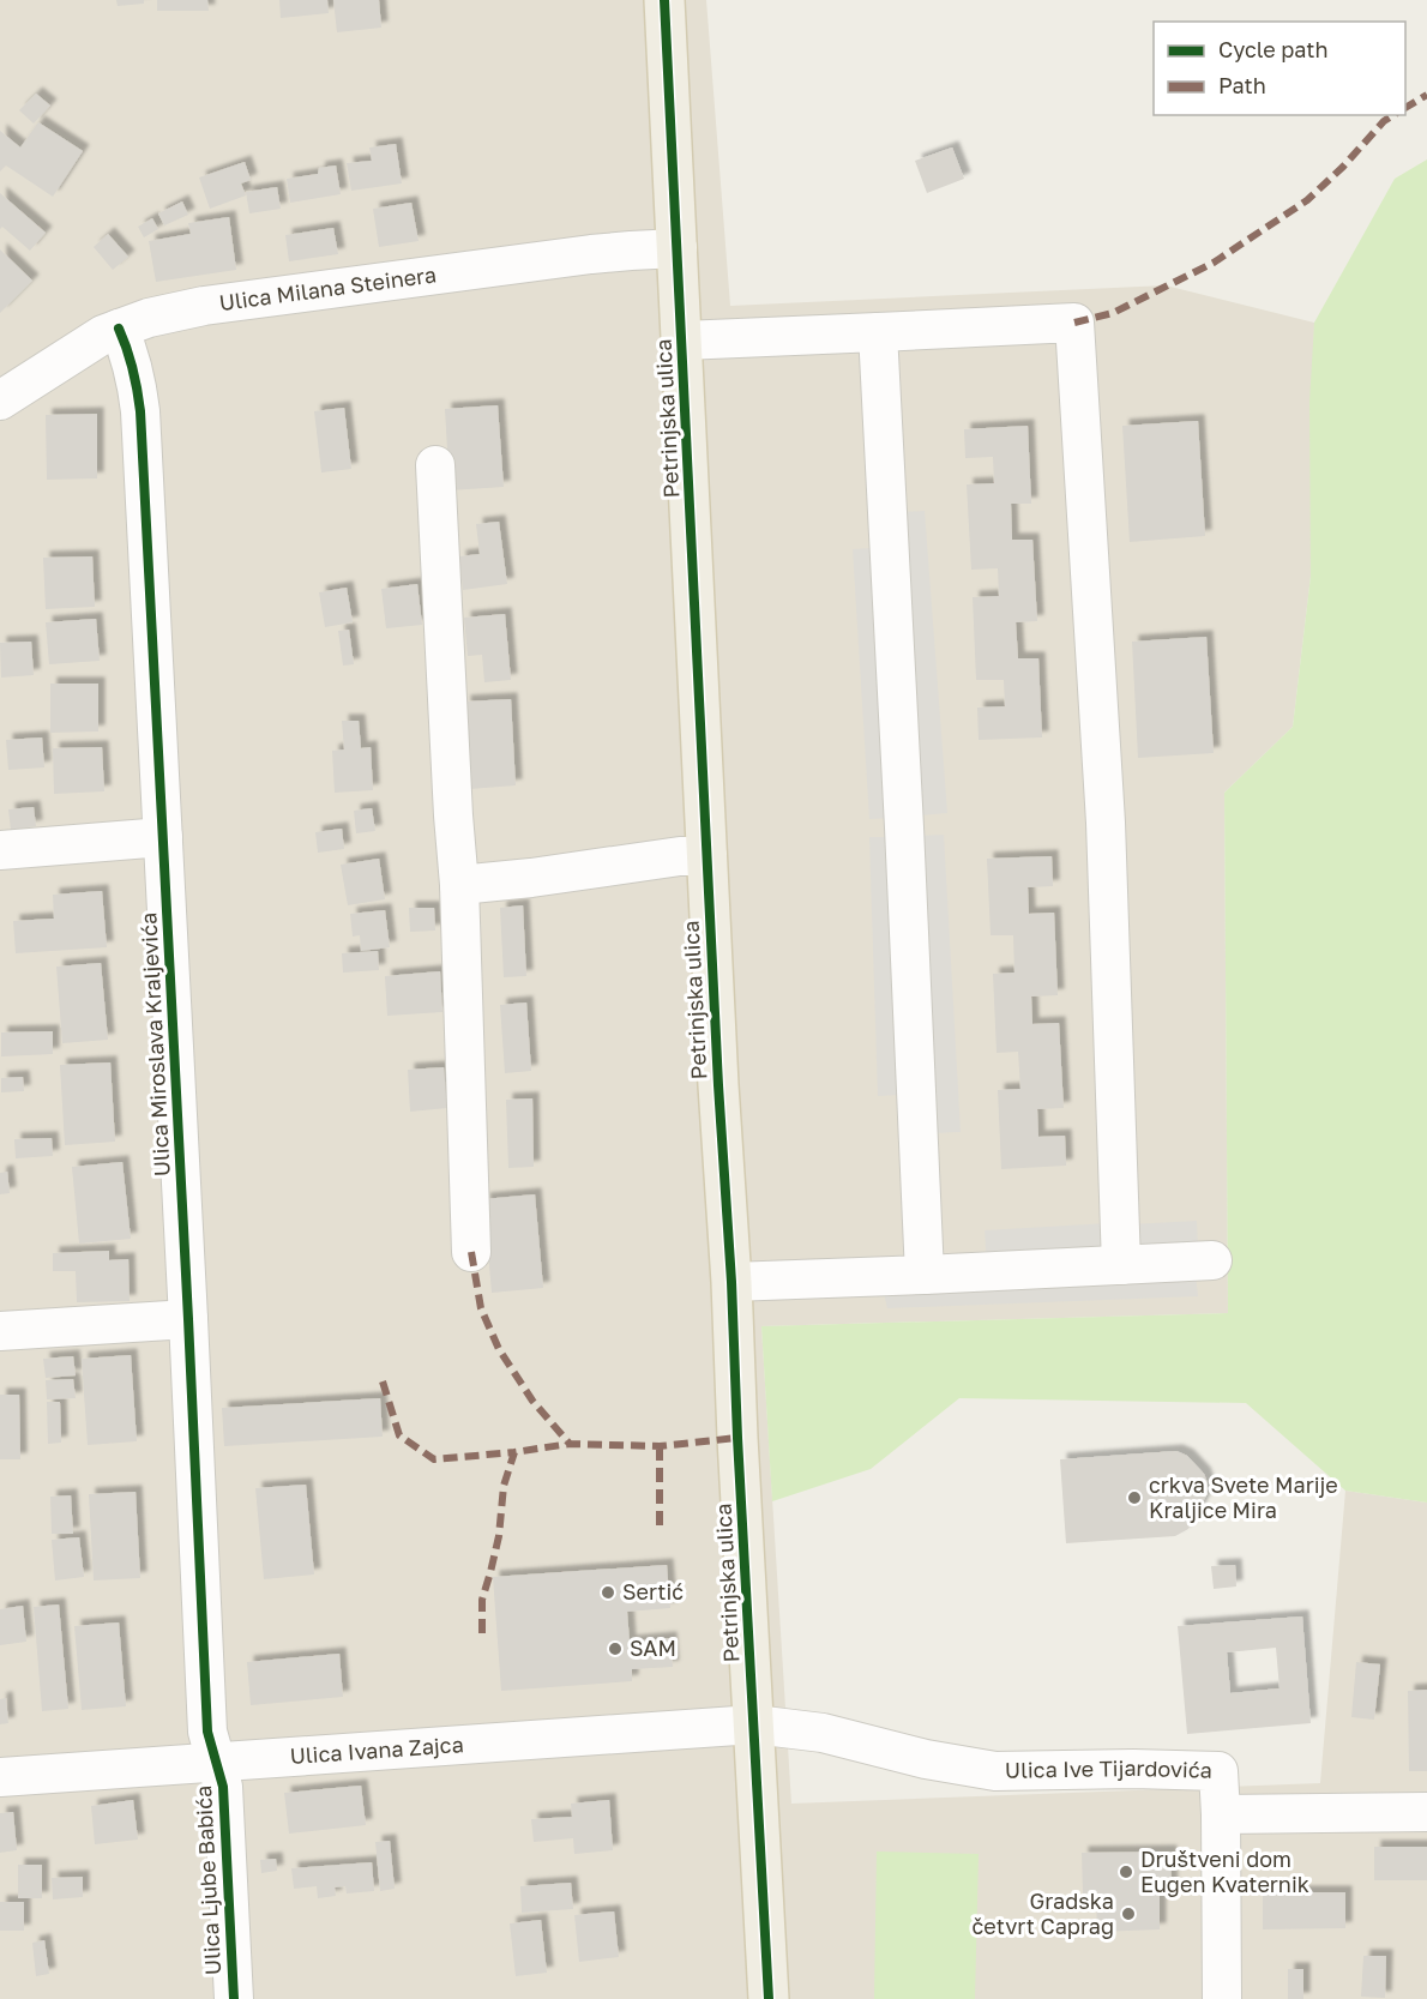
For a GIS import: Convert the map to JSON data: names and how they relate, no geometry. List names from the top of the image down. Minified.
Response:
{"streets":{"main road":["Petrinjska ulica"],"street":["Ulica Milana Steinera","Ulica Miroslava Kraljevića","Ulica Ivana Zajca","Ulica Ive Tijardovića","Ulica Ljube Babića"]},"crossings":[["Ulica Milana Steinera","Petrinjska ulica"],["Ulica Milana Steinera","Ulica Miroslava Kraljevića"],["Petrinjska ulica","Ulica Ivana Zajca"],["Petrinjska ulica","Ulica Ive Tijardovića"],["Ulica Miroslava Kraljevića","Ulica Ivana Zajca"],["Ulica Miroslava Kraljevića","Ulica Ljube Babića"],["Ulica Ivana Zajca","Ulica Ive Tijardovića"],["Ulica Ivana Zajca","Ulica Ljube Babića"]],"places":["crkva Svete Marije Kraljice Mira","Sertić","SAM","Društveni dom Eugen Kvaternik","Gradska četvrt Caprag"],"legend":["Cycle path","Path"]}
